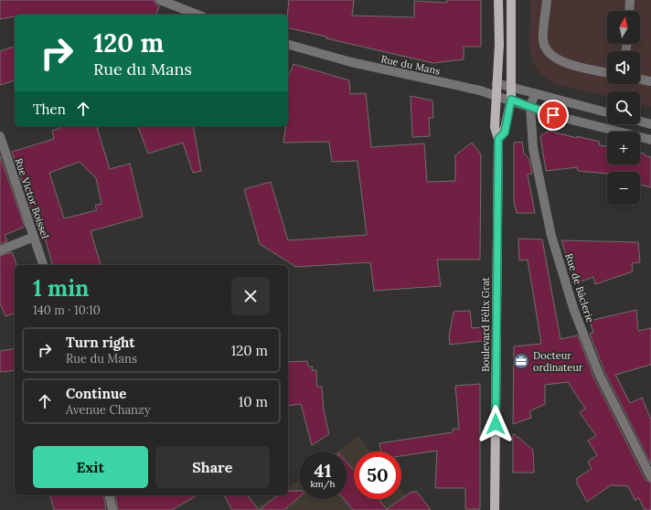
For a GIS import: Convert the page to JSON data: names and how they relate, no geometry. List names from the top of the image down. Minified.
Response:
{"streets":{"main road":["Boulevard Félix Grat"],"street":["Rue du Mans","Rue Victor Boissel","Rue de Bâclerie"]},"crossings":[["Rue du Mans","Rue de Bâclerie"],["Rue du Mans","Boulevard Félix Grat"]],"places":{"office":["Docteur ordinateur"]},"north":"top","page":{"map_buttons":["+","−"],"turn":["120 m","Rue du Mans"],"then":"Then","heading":["1 min","140 m · 10:10"],"list":[{"name":"Turn right","note":"Rue du Mans","value":"120 m"},{"name":"Continue","note":"Avenue Chanzy","value":"10 m"}],"buttons":["Exit","Share"],"speed":"41 km/h","limit":"50"}}
